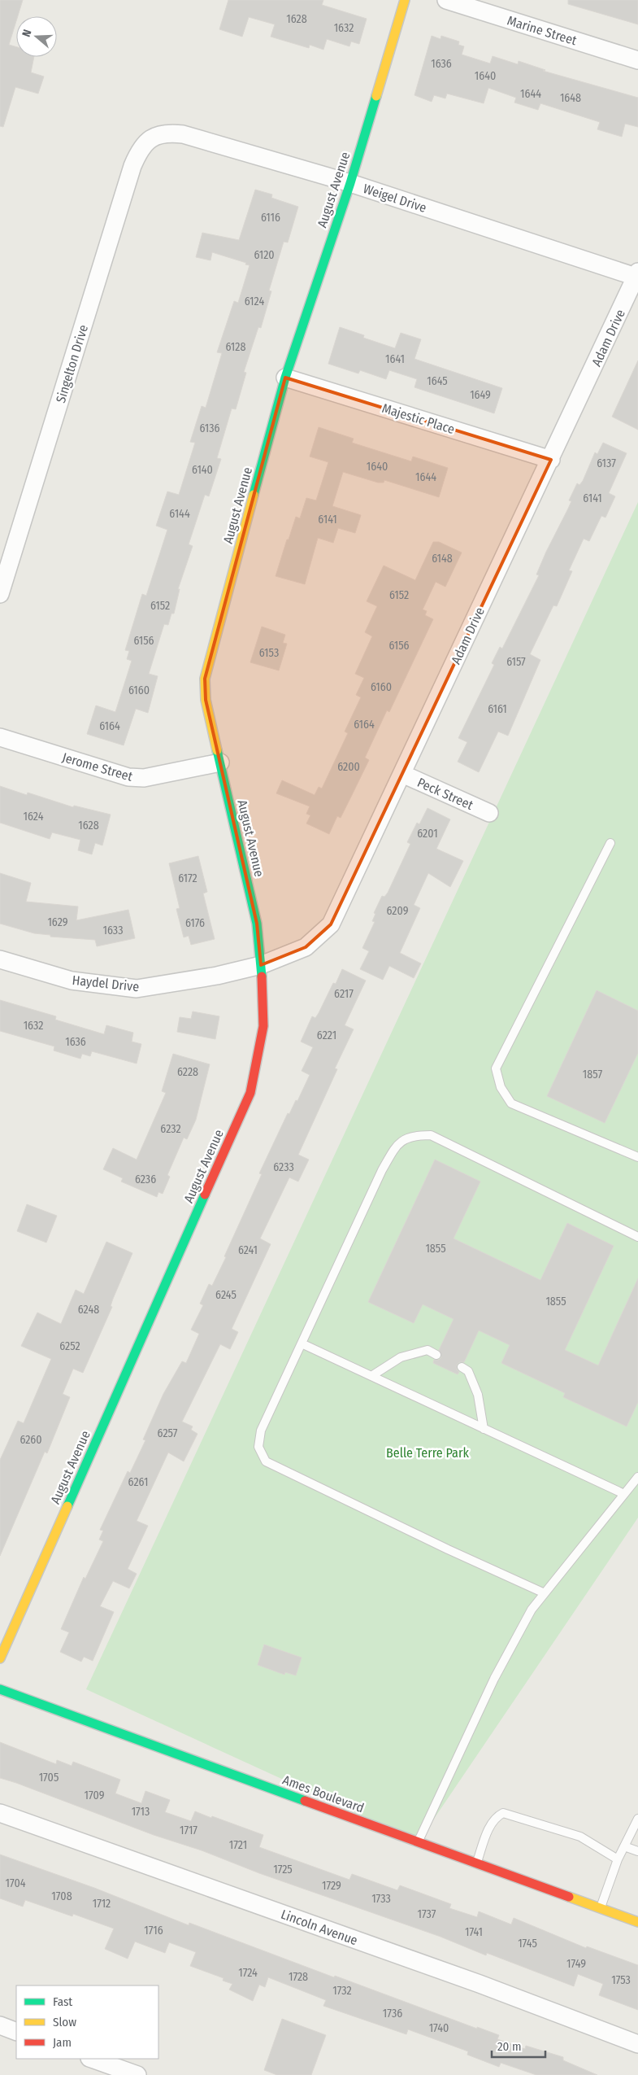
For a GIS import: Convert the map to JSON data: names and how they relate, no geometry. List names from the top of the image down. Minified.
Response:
{"streets":{"street":["Marine Street","August Avenue","Weigel Drive","Adam Drive","Singelton Drive","Majestic Place","Jerome Street","Peck Street","Haydel Drive","Ames Boulevard","Lincoln Avenue"]},"crossings":[["August Avenue","Weigel Drive"],["August Avenue","Adam Drive"],["August Avenue","Majestic Place"],["August Avenue","Jerome Street"],["August Avenue","Haydel Drive"],["Weigel Drive","Adam Drive"],["Weigel Drive","Singelton Drive"],["Adam Drive","Majestic Place"],["Adam Drive","Peck Street"],["Adam Drive","Haydel Drive"]],"parks":["Belle Terre Park"],"house_numbers":["1628","1632","1636","1640","1644","1648","6116","6120","6124","6128","1641","1645","1649","6136","6137","1640","6140","1644","6141","6144","6141","6148","6152","6152","6156","6156","6153","6157","6160","6160","6161","6164","6164","6200","1624","1628","6201","6172","6209","1629","6176","1633","6217","1632","6221","1636","6228","1857","6232","6233","6236","1855","6241","6245","1855","6248","6252","6257","6260","6261","1705","1709","1713","1717","1721","1725","1704","1729","1708","1733","1712","1737","1716","1741","1745","1749","1724","1728","1753","1732","1736","1740"],"legend":["Fast","Slow","Jam"],"scale_bar":"20 m","north":"left"}
